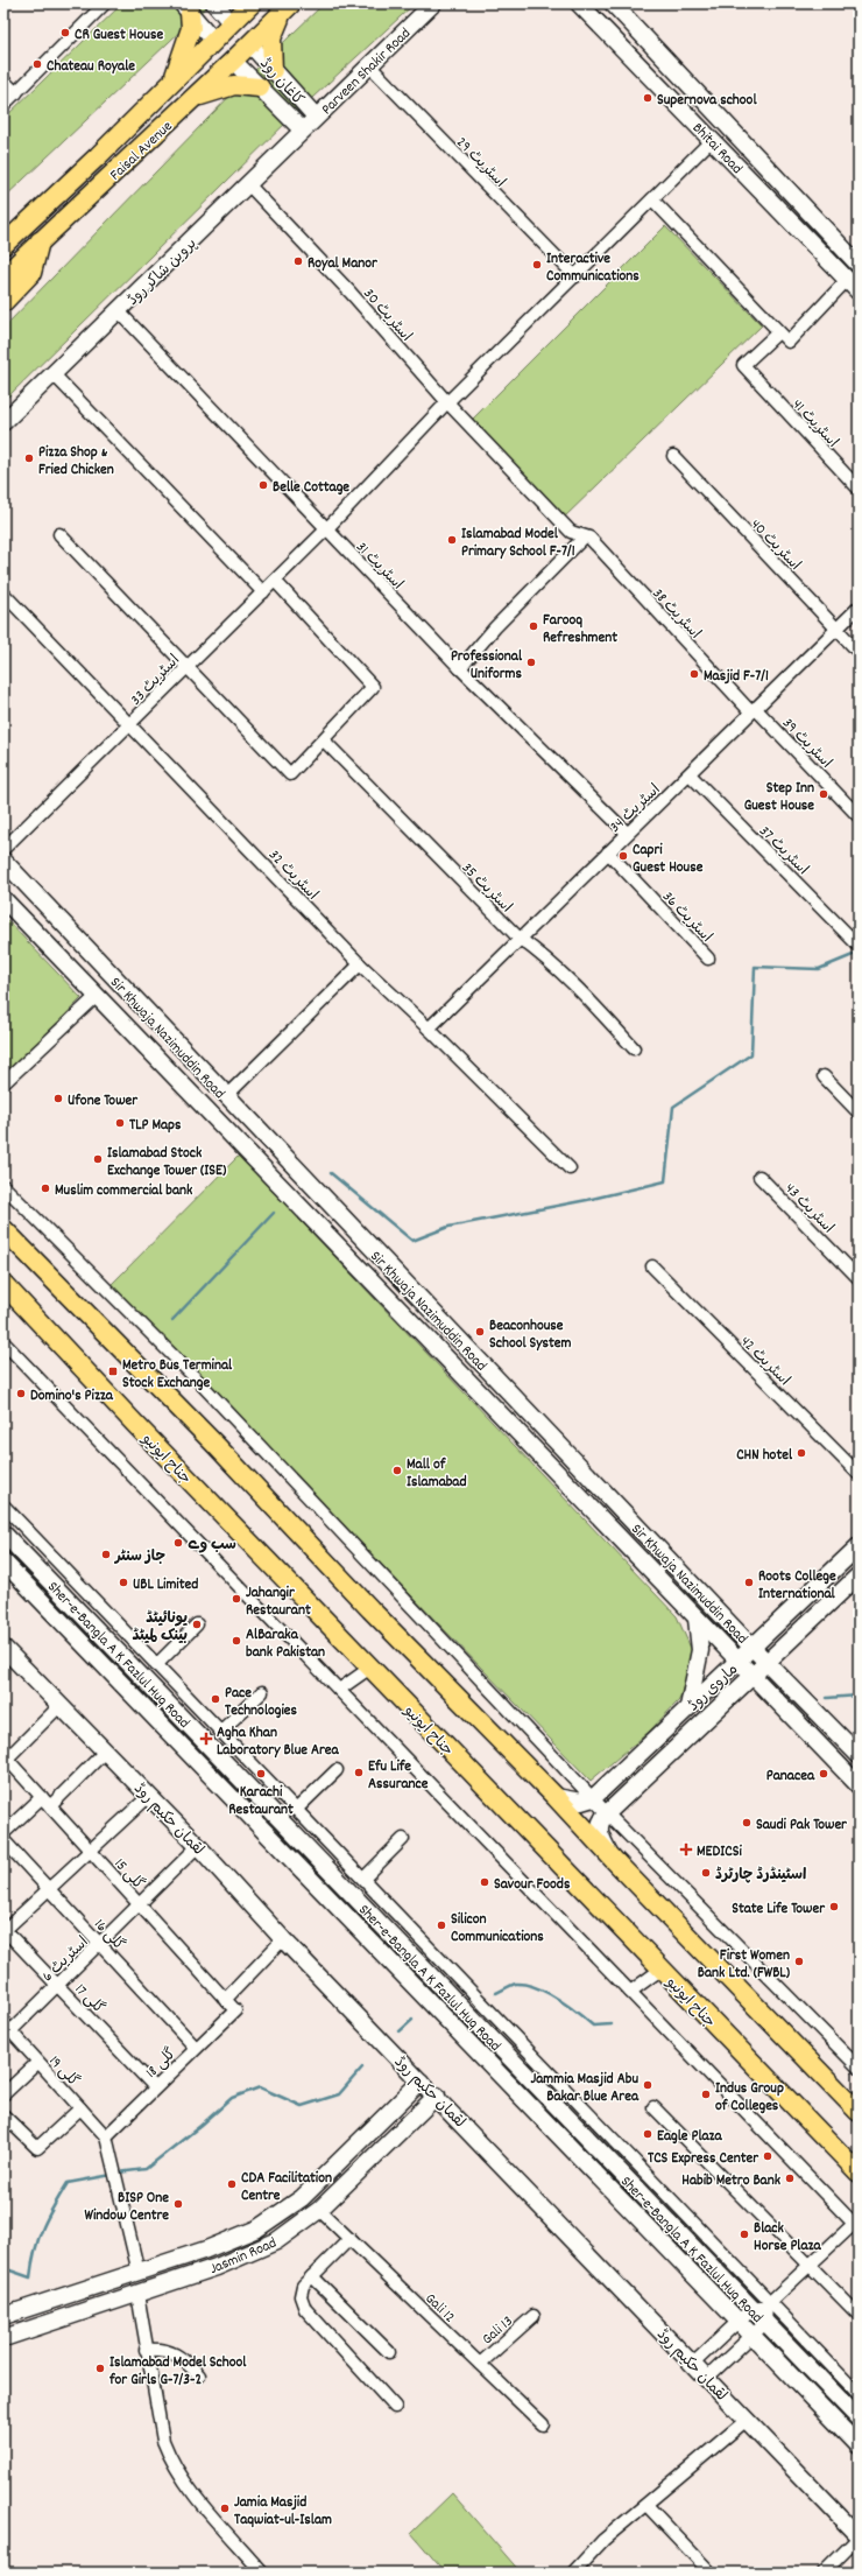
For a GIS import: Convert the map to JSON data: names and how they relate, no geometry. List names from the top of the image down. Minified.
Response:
{"streets":{"main road":["Parveen Shakir Road","کاغان روڈ","Bhitai Road","Faisal Avenue","پروین شاکر روڈ","Sir Khwaja Nazimuddin Road","جناح ایونیو","Sher-e-Bangla A K Fazlul Huq Road","ماروی روڈ","لقمان حکیم روڈ","Jasmin Road"],"street":["اسٹریٹ 29","اسٹریٹ 30","اسٹریٹ 41","اسٹریٹ 40","اسٹریٹ 31","اسٹریٹ 38","اسٹریٹ 33","اسٹریٹ 39","اسٹریٹ 34","اسٹریٹ 37","اسٹریٹ 32","اسٹریٹ 35","اسٹریٹ 36","اسٹریٹ 43","اسٹریٹ 42","گلی 15","گلی 16","اسٹریٹ 6","گلی 17","گلی 18","گلی 19","Gali 12","Gali 13"]},"crossings":[["Parveen Shakir Road","کاغان روڈ"],["Parveen Shakir Road","اسٹریٹ 29"],["Parveen Shakir Road","پروین شاکر روڈ"],["کاغان روڈ","Faisal Avenue"],["کاغان روڈ","پروین شاکر روڈ"],["Bhitai Road","اسٹریٹ 33"],["اسٹریٹ 29","اسٹریٹ 33"],["پروین شاکر روڈ","اسٹریٹ 30"],["پروین شاکر روڈ","اسٹریٹ 31"],["اسٹریٹ 30","اسٹریٹ 38"],["اسٹریٹ 30","اسٹریٹ 33"],["اسٹریٹ 40","اسٹریٹ 34"],["اسٹریٹ 31","اسٹریٹ 33"],["اسٹریٹ 31","اسٹریٹ 34"],["اسٹریٹ 38","اسٹریٹ 39"],["اسٹریٹ 38","اسٹریٹ 34"],["اسٹریٹ 33","اسٹریٹ 32"],["اسٹریٹ 39","اسٹریٹ 34"],["اسٹریٹ 34","اسٹریٹ 37"],["اسٹریٹ 34","اسٹریٹ 32"],["اسٹریٹ 34","اسٹریٹ 35"],["اسٹریٹ 34","اسٹریٹ 36"],["Sir Khwaja Nazimuddin Road","ماروی روڈ"],["لقمان حکیم روڈ","اسٹریٹ 6"],["لقمان حکیم روڈ","Jasmin Road"],["گلی 15","اسٹریٹ 6"],["گلی 15","گلی 18"],["گلی 16","اسٹریٹ 6"],["گلی 16","گلی 18"],["اسٹریٹ 6","گلی 17"],["اسٹریٹ 6","گلی 19"],["گلی 17","گلی 18"],["گلی 18","گلی 19"],["Jasmin Road","Gali 12"],["Gali 12","Gali 13"]],"places":{"other":["CR Guest House","Chateau Royale","Supernova school","Royal Manor","Interactive Communications","Pizza Shop & Fried Chicken","Belle Cottage","Islamabad Model Primary School F-7/1","Farooq Refreshment","Professional Uniforms","Masjid F-7/1","Step Inn Guest House","Capri Guest House","Ufone Tower","TLP Maps","Islamabad Stock Exchange Tower (ISE)","Muslim commercial bank","Beaconhouse School System","Domino's Pizza","CHN hotel","Mall of Islamabad","سب وے","جاز سنٹر","UBL Limited","Roots College International","Jahangir Restaurant","یونائیٹڈ بینک لمیٹڈ","AlBaraka bank Pakistan","Pace Technologies","Efu Life Assurance","Karachi Restaurant","Panacea","Saudi Pak Tower","اسٹینڈرڈ چارٹرڈ","Savour Foods","State Life Tower","Silicon Communications","First Women Bank Ltd. (FWBL)","Jammia Masjid Abu Bakar Blue Area","Indus Group of Colleges","Eagle Plaza","TCS Express Center","Habib Metro Bank","CDA Facilitation Centre","BISP One Window Centre","Black Horse Plaza","Islamabad Model School for Girls G-7/3-2","Jamia Masjid Taqwiat-ul-Islam"],"transit":["Metro Bus Terminal Stock Exchange"],"health":["Agha Khan Laboratory Blue Area","MEDICSi"]}}
